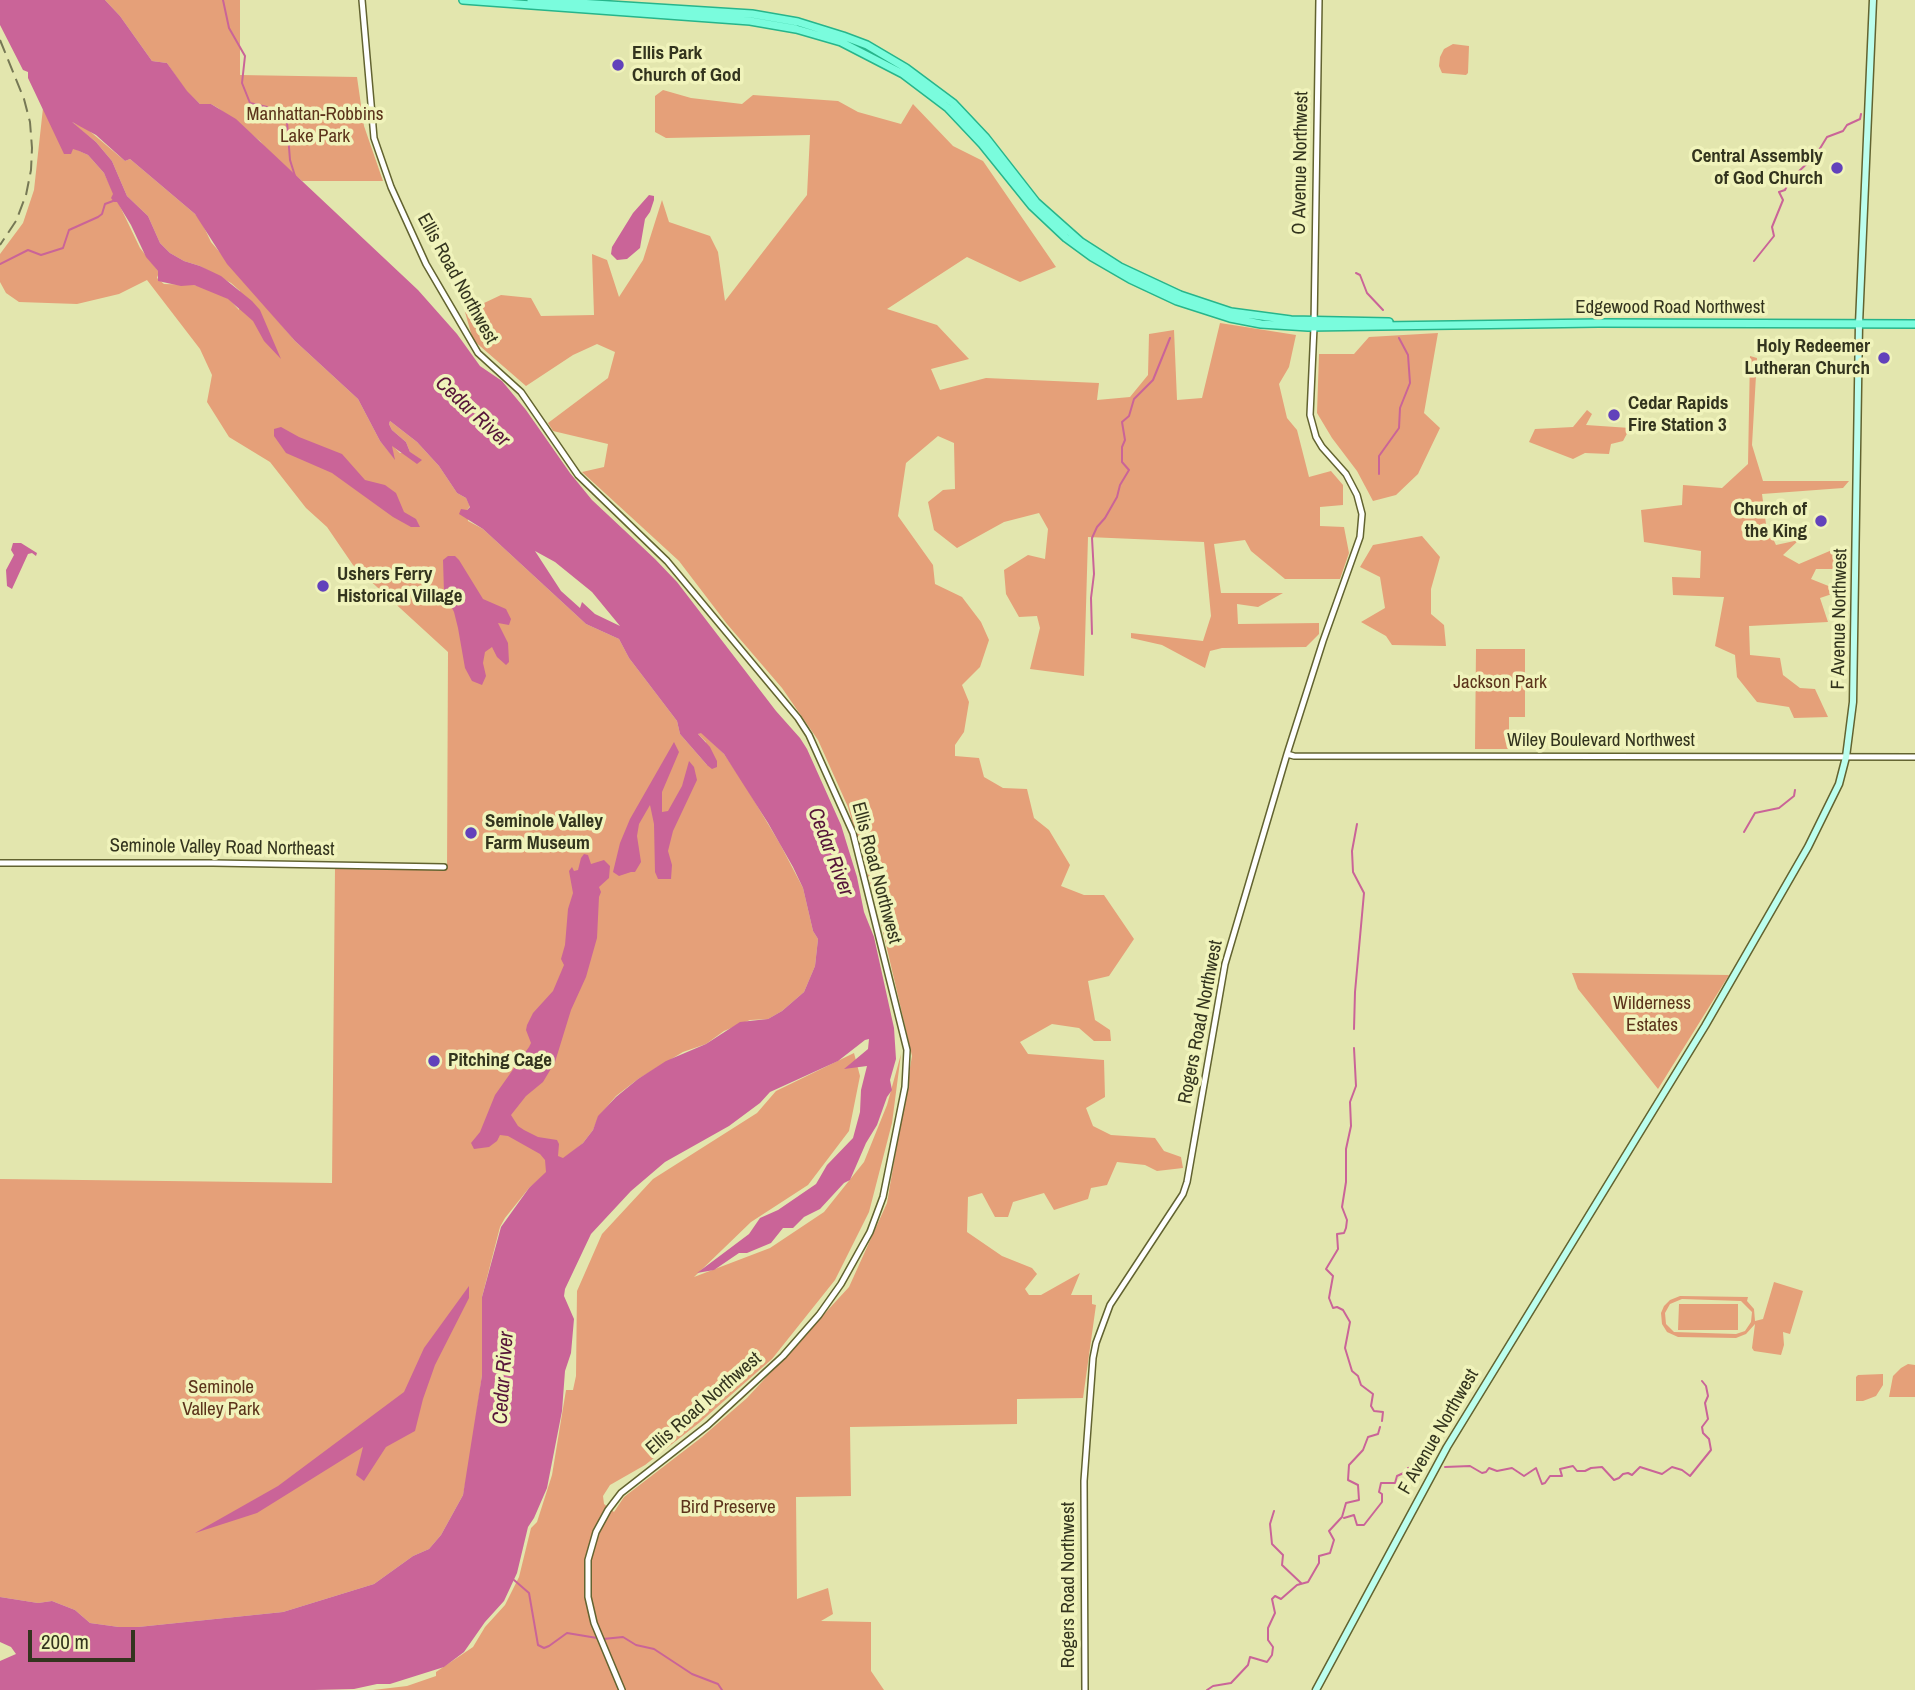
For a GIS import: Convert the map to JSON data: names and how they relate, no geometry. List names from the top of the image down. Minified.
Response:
{"streets":{"main road":["Edgewood Road Northwest","F Avenue Northwest"],"street":["O Avenue Northwest","Ellis Road Northwest","Wiley Boulevard Northwest","Seminole Valley Road Northeast","Rogers Road Northwest"]},"crossings":[["O Avenue Northwest","Edgewood Road Northwest"],["O Avenue Northwest","Rogers Road Northwest"],["Edgewood Road Northwest","F Avenue Northwest"],["Edgewood Road Northwest","Rogers Road Northwest"],["F Avenue Northwest","Wiley Boulevard Northwest"],["Wiley Boulevard Northwest","Rogers Road Northwest"]],"water":["Cedar River"],"parks":["Manhattan-Robbins Lake Park","Jackson Park","Wilderness Estates","Seminole Valley Park","Bird Preserve"],"places":["Ellis Park Church of God","Central Assembly of God Church","Holy Redeemer Lutheran Church","Cedar Rapids Fire Station 3","Church of the King","Ushers Ferry Historical Village","Seminole Valley Farm Museum","Pitching Cage"],"scale_bar":"200 m"}
